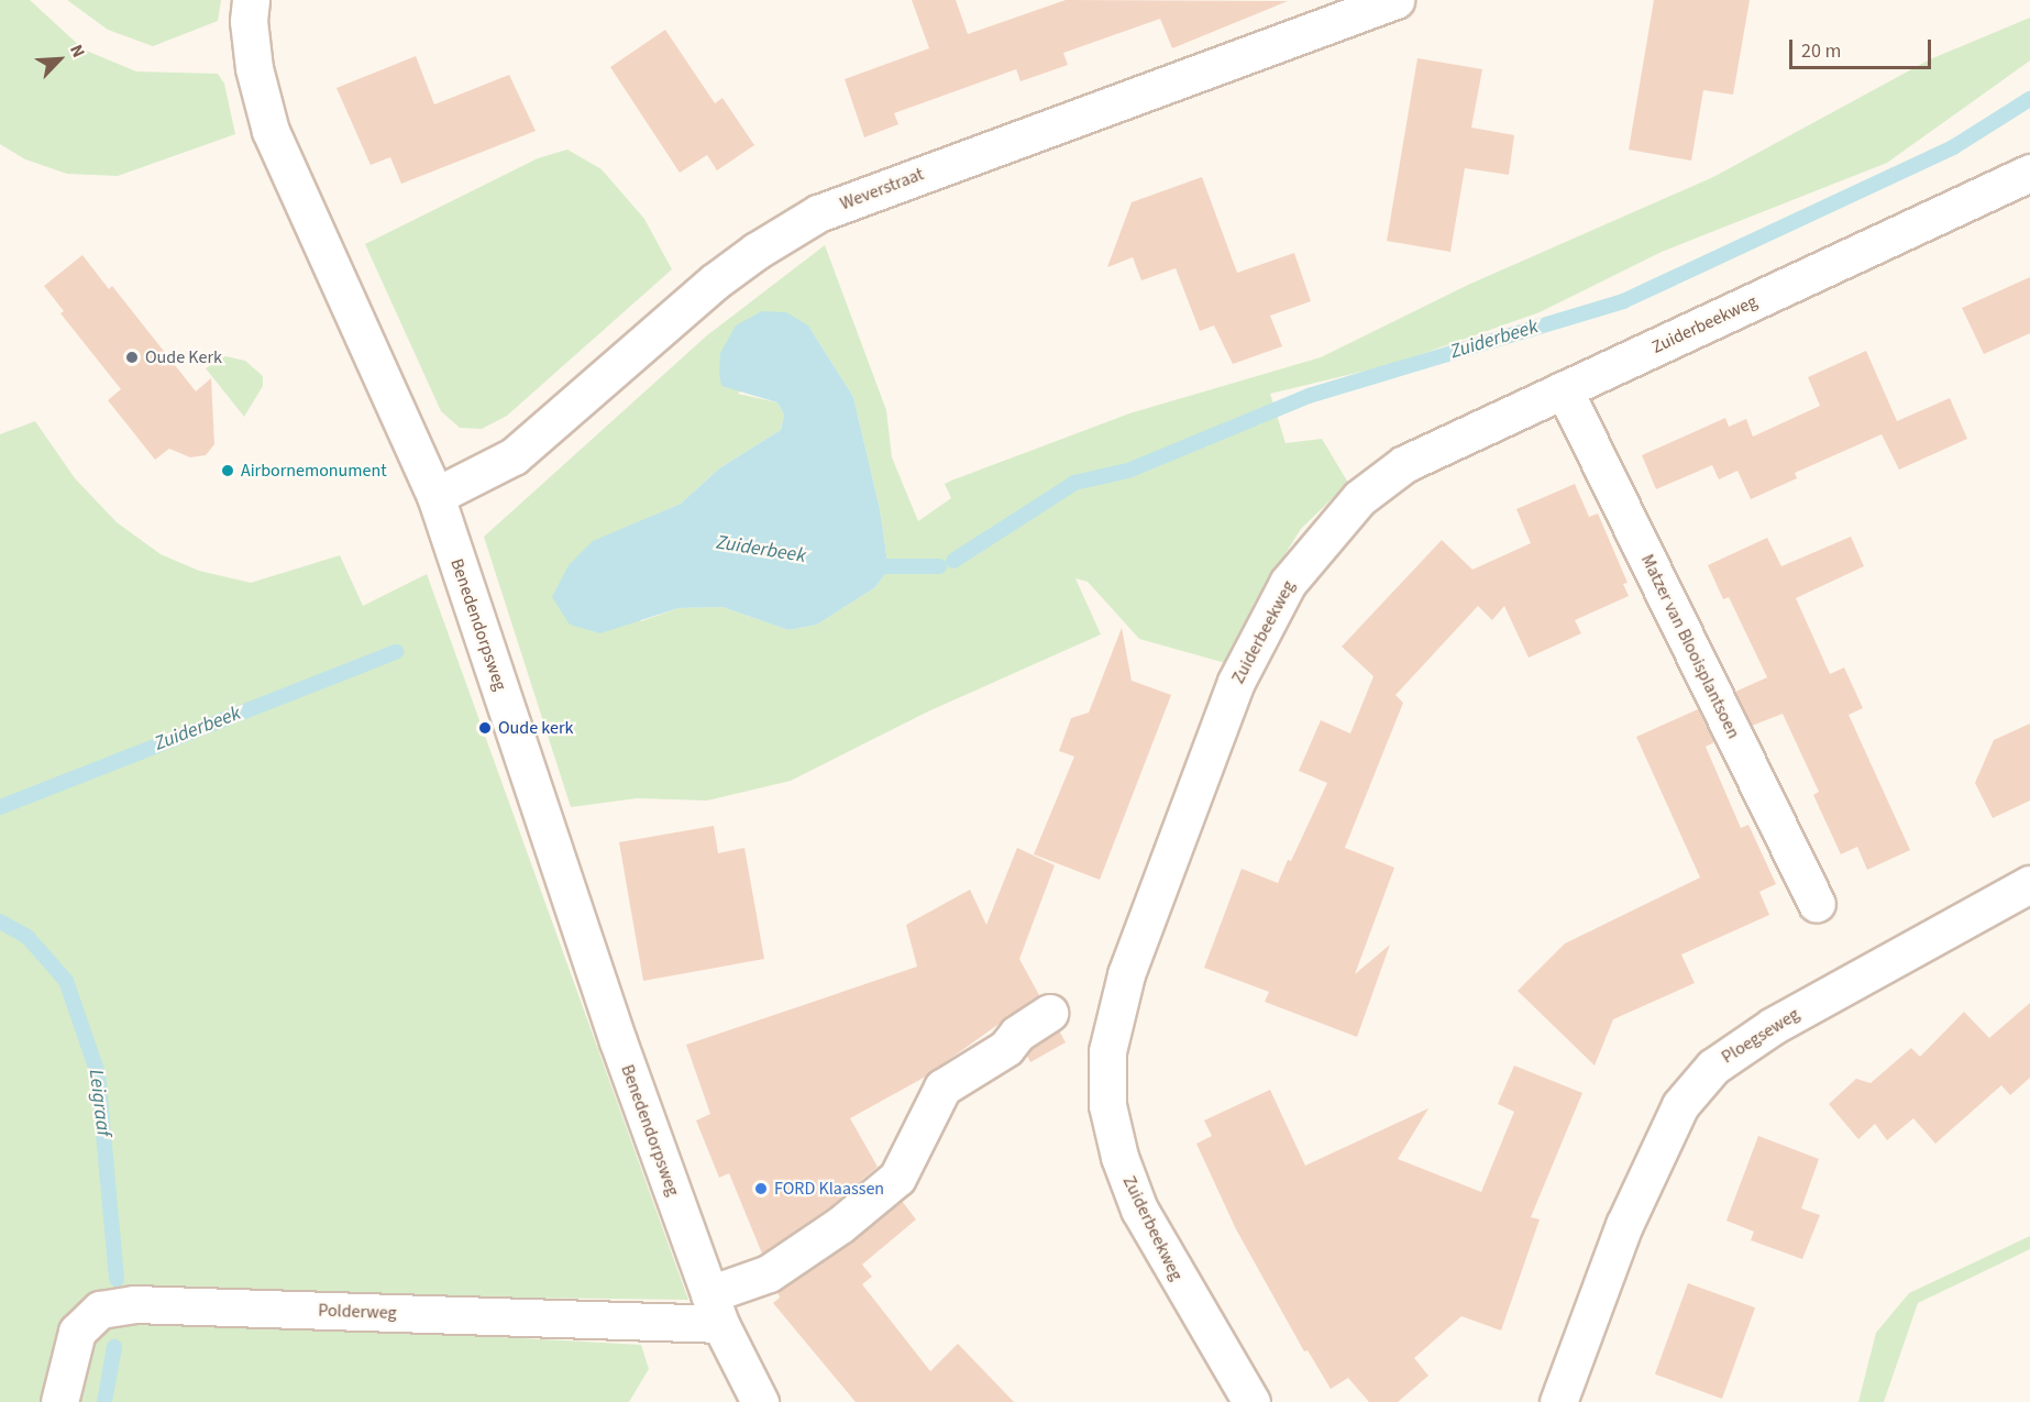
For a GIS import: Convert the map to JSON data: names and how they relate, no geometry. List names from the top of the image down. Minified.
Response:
{"streets":{"street":["Weverstraat","Zuiderbeekweg","Benedendorpsweg","Matzer van Blooisplantsoen","Ploegseweg","Polderweg"]},"crossings":[["Weverstraat","Benedendorpsweg"],["Zuiderbeekweg","Matzer van Blooisplantsoen"],["Benedendorpsweg","Polderweg"]],"water":["Zuiderbeek","Leigraaf"],"places":["Oude Kerk","Airbornemonument","Oude kerk","FORD Klaassen"],"scale_bar":"20 m","north":"top right"}
